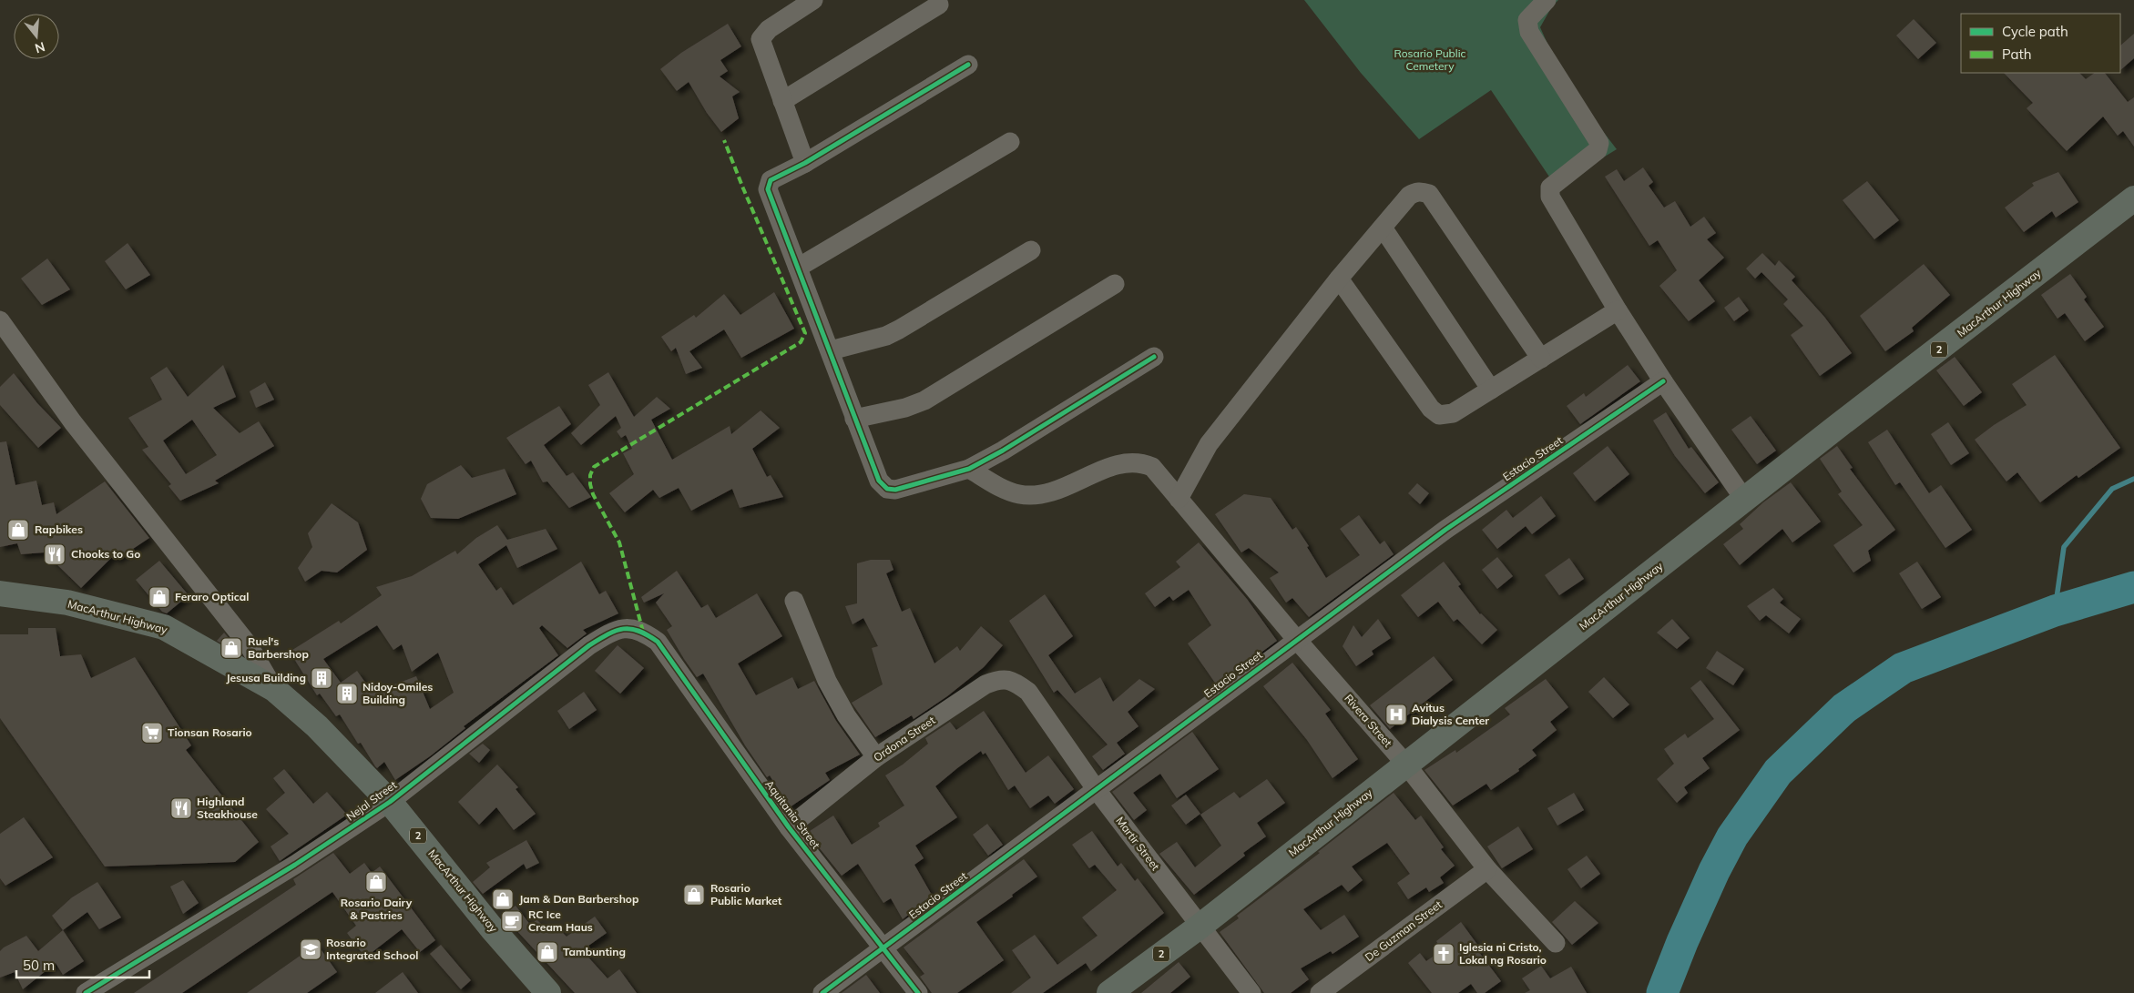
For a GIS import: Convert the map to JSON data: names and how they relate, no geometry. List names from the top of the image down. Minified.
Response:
{"streets":{"highway":["MacArthur Highway","2"],"street":["Estacio Street","Rivera Street","Ordona Street","Nejal Street","Aquitania Street","Martir Street","De Guzman Street"]},"crossings":[["MacArthur Highway","Rivera Street"],["MacArthur Highway","Nejal Street"],["MacArthur Highway","Martir Street"],["Estacio Street","Rivera Street"],["Estacio Street","Aquitania Street"],["Estacio Street","Martir Street"],["Rivera Street","De Guzman Street"],["Ordona Street","Aquitania Street"],["Ordona Street","Martir Street"],["Nejal Street","Aquitania Street"]],"parks":["Rosario Public Cemetery"],"places":{"shop":["Rapbikes","Feraro Optical","Ruel's Barbershop","Rosario Dairy & Pastries","Rosario Public Market","Jam & Dan Barbershop","Tambunting"],"restaurant":["Chooks to Go","Highland Steakhouse"],"building":["Jesusa Building","Nidoy-Omiles Building"],"hospital":["Avitus Dialysis Center"],"supermarket":["Tionsan Rosario"],"cafe":["RC Ice Cream Haus"],"school or university":["Rosario Integrated School"],"church":["Iglesia ni Cristo, Lokal ng Rosario"]},"legend":["Cycle path","Path"],"scale_bar":"50 m","north":"bottom"}
